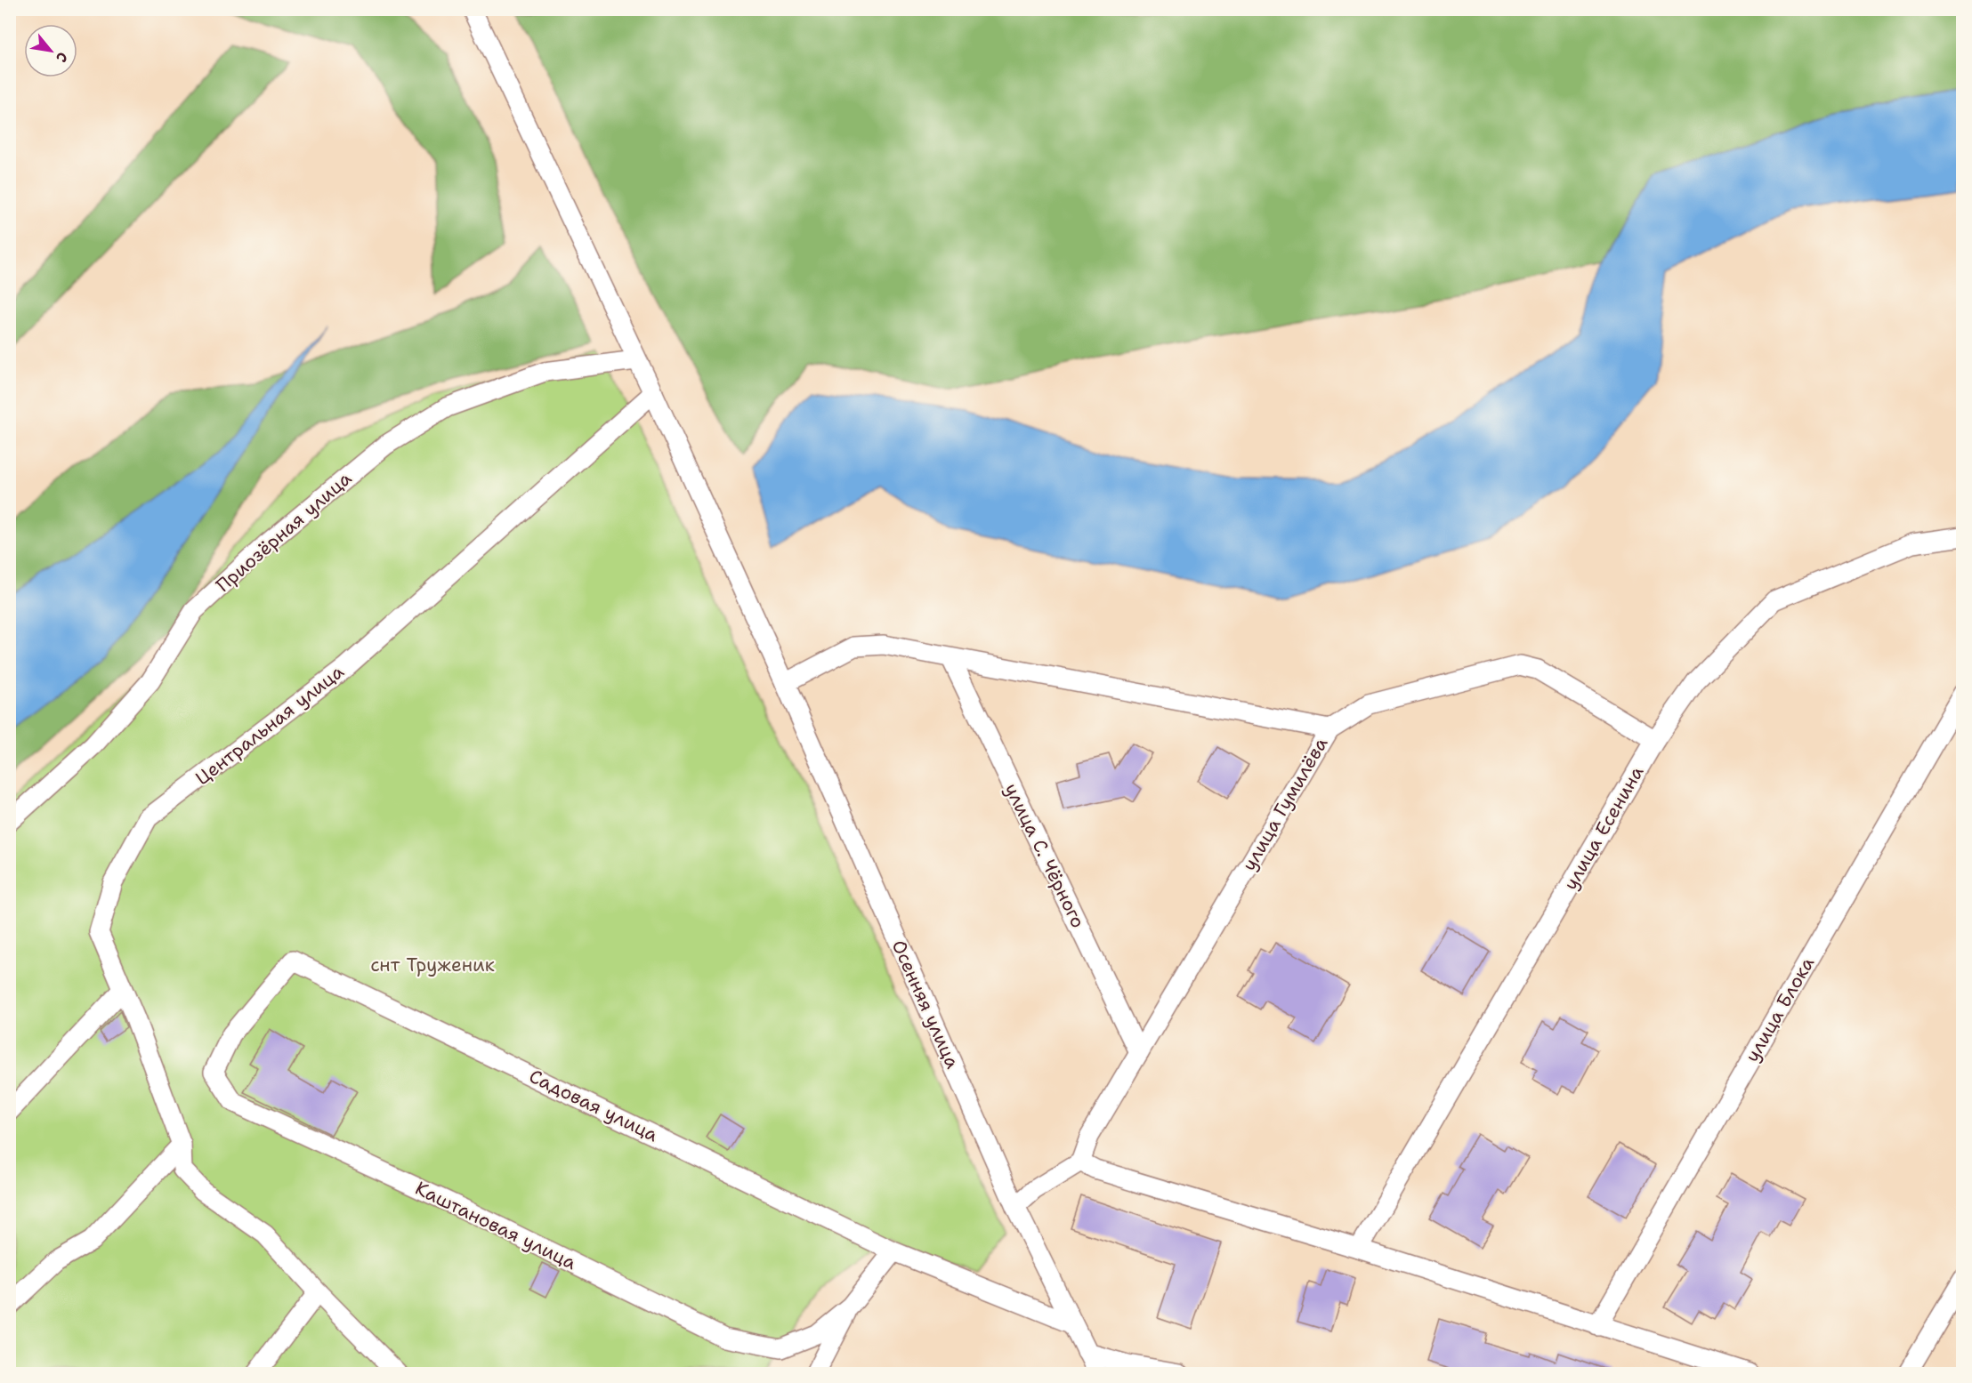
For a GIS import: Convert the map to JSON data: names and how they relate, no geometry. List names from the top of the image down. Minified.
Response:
{"streets":{"street":["Приозёрная улица","Центральная улица","улица Гумилёва","улица Есенина","улица С. Чёрного","Осенняя улица","улица Блока","Садовая улица","Каштановая улица"]},"crossings":[["Приозёрная улица","Осенняя улица"],["Центральная улица","Осенняя улица"],["улица Гумилёва","улица Есенина"],["улица Гумилёва","улица С. Чёрного"],["Садовая улица","Каштановая улица"]],"parks":["снт Труженик"],"north":"bottom right"}
